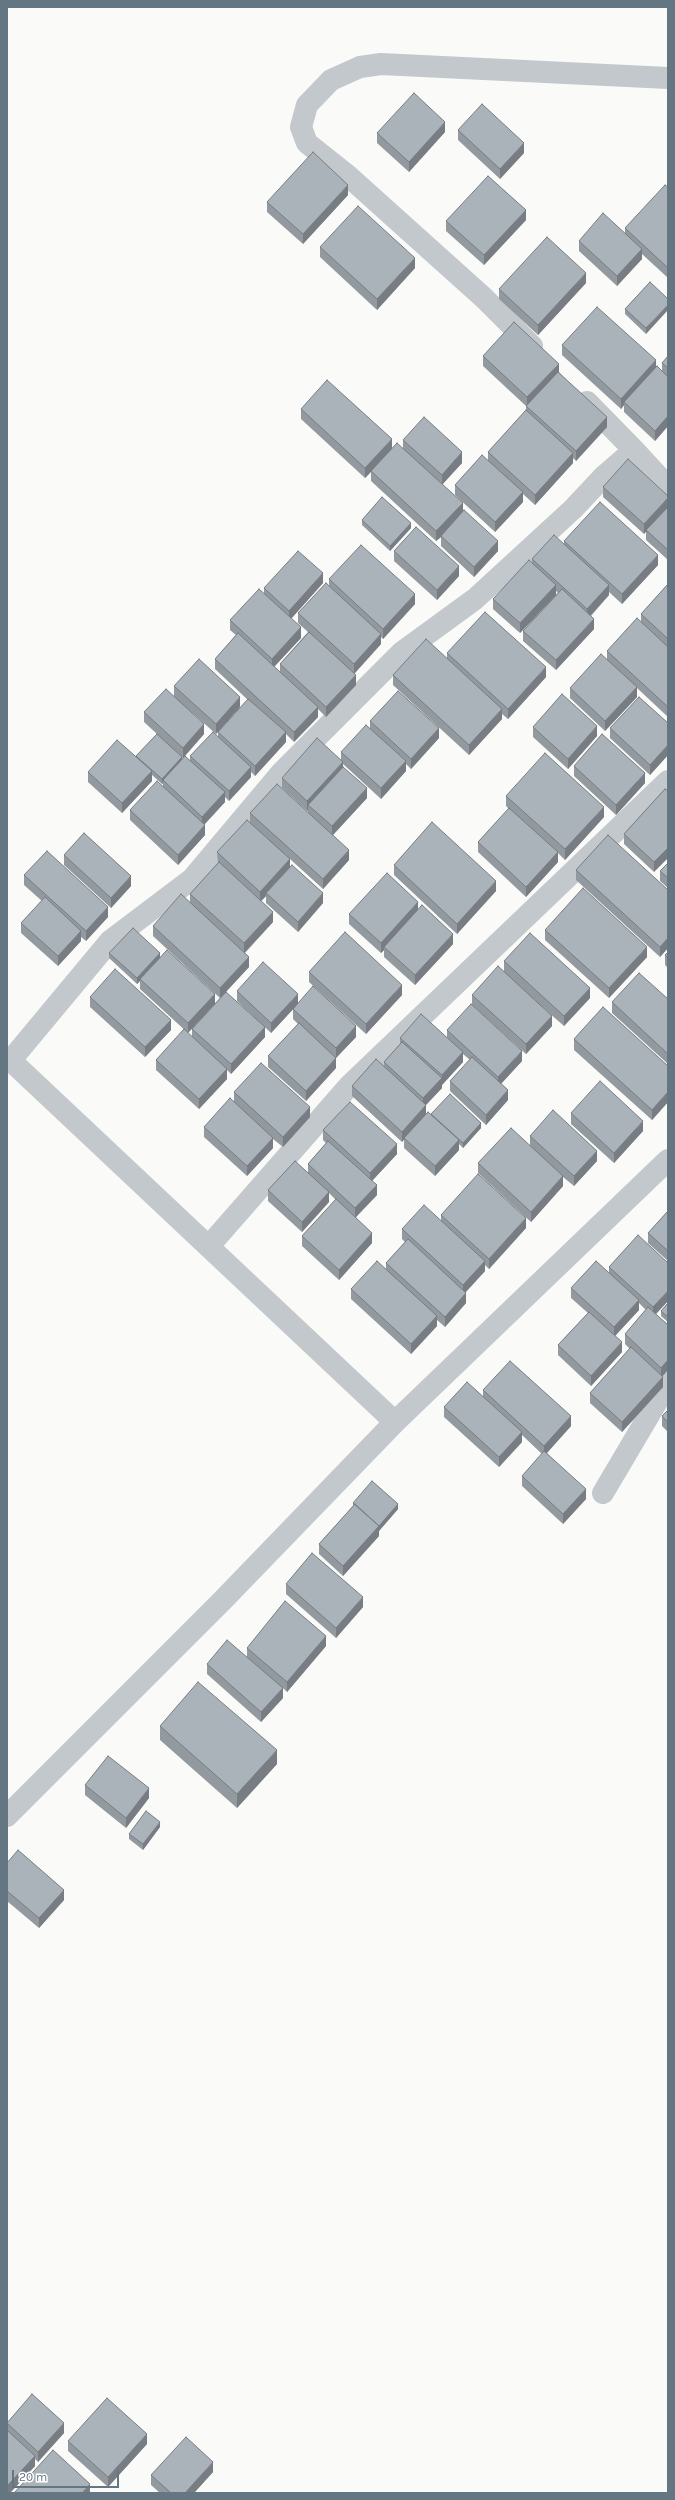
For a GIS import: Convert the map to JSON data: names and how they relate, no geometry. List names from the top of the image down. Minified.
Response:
{"scale_bar":"20 m"}
